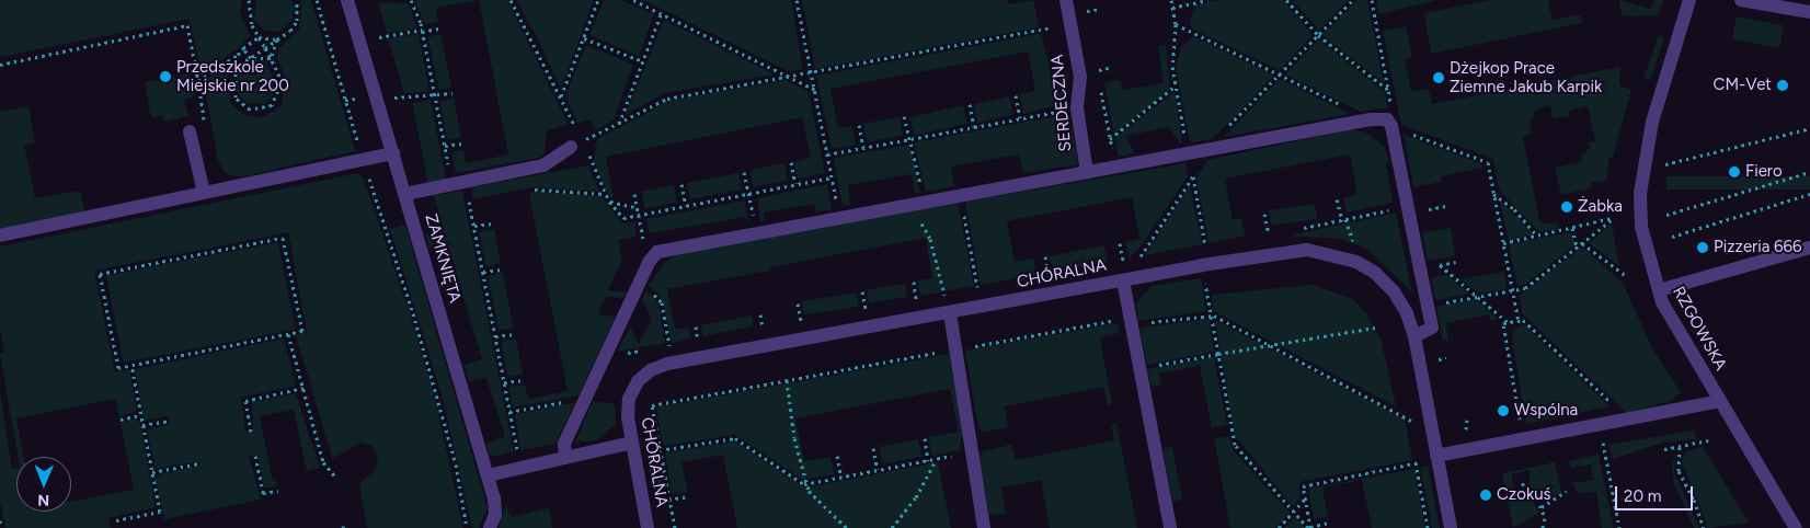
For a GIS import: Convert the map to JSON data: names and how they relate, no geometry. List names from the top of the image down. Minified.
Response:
{"streets":{"street":["SERDECZNA","ZAMKNIĘTA","CHÓRALNA","RZGOWSKA"]},"places":["Przedszkole Miejskie nr 200","Dżejkop Prace Ziemne Jakub Karpik","CM-Vet","Fiero","Żabka","Pizzeria 666","Wspólna","Czokuś"],"scale_bar":"20 m","north":"bottom"}
